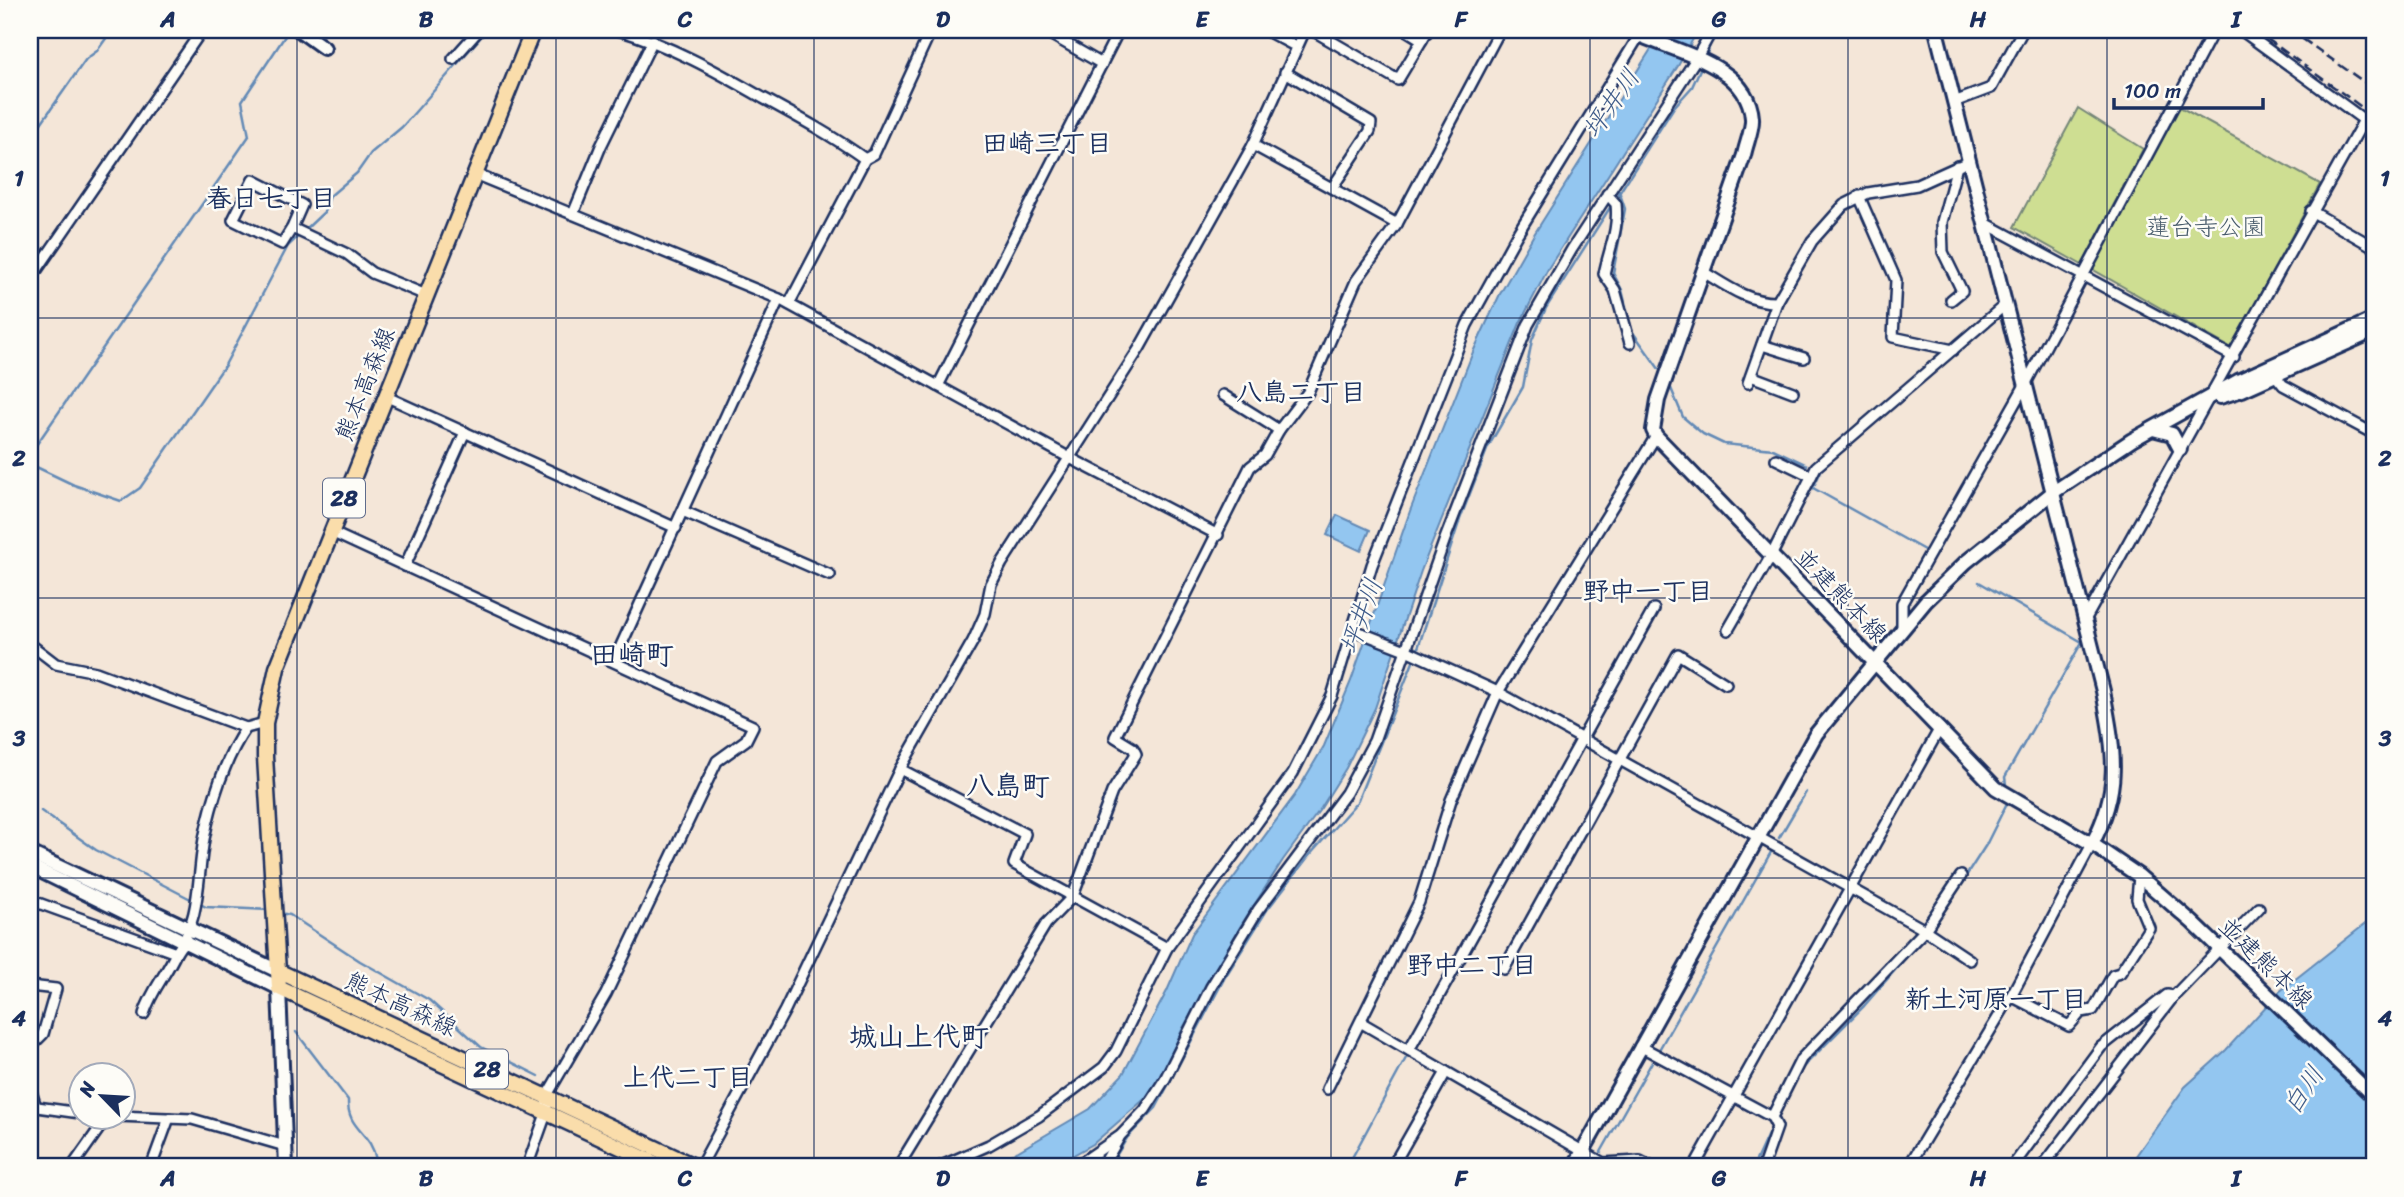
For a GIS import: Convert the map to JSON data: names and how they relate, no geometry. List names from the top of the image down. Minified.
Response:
{"streets":{"main road":["熊本高森線","28"],"street":["並建熊本線"]},"districts":["田崎三丁目","春日七丁目","八島二丁目","野中一丁目","田崎町","八島町","野中二丁目","新土河原一丁目","城山上代町","上代二丁目"],"water":["坪井川","白川"],"parks":["蓮台寺公園"],"scale_bar":"100 m","north":"top left","grid":{"columns":["A","B","C","D","E","F","G","H","I"],"rows":["1","2","3","4"]}}
